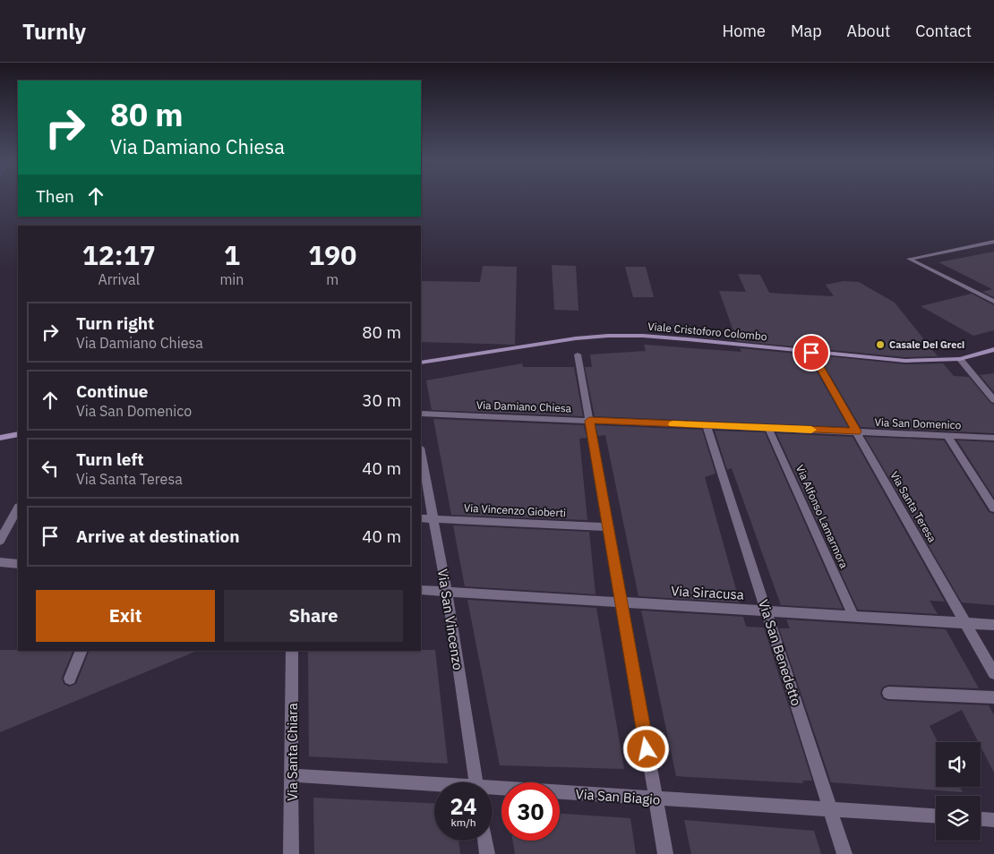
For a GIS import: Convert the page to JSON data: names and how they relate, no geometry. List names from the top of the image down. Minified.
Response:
{"streets":{"street":["Viale Cristoforo Colombo","Via Damiano Chiesa","Via San Domenico","Via Santa Teresa","Via Vincenzo Gioberti","Via Alfonso Lamarmora","Via Siracusa","Via San Vincenzo","Via San Benedetto","Via Santa Chiara","Via San Biagio"]},"crossings":[["Viale Cristoforo Colombo","Via Santa Teresa"],["Via Damiano Chiesa","Via San Domenico"],["Via Damiano Chiesa","Via San Benedetto"],["Via San Domenico","Via Santa Teresa"],["Via San Domenico","Via Alfonso Lamarmora"],["Via San Domenico","Via San Benedetto"],["Via Santa Teresa","Via Siracusa"],["Via Vincenzo Gioberti","Via San Vincenzo"],["Via Alfonso Lamarmora","Via Siracusa"],["Via Siracusa","Via San Vincenzo"],["Via Siracusa","Via San Benedetto"],["Via San Benedetto","Via San Biagio"],["Via Santa Chiara","Via San Biagio"]],"places":["Casale Dei Greci"],"page":{"header":"Turnly","nav":["Home","Map","About","Contact"],"turn":["80 m","Via Damiano Chiesa"],"then":"Then","eta":["12:17","Arrival","1","min","190","m"],"list":[{"name":"Turn right","note":"Via Damiano Chiesa","value":"80 m"},{"name":"Continue","note":"Via San Domenico","value":"30 m"},{"name":"Turn left","note":"Via Santa Teresa","value":"40 m"},{"name":"Arrive at destination","value":"40 m"}],"buttons":["Exit","Share"],"speed":"24 km/h","limit":"30"}}
